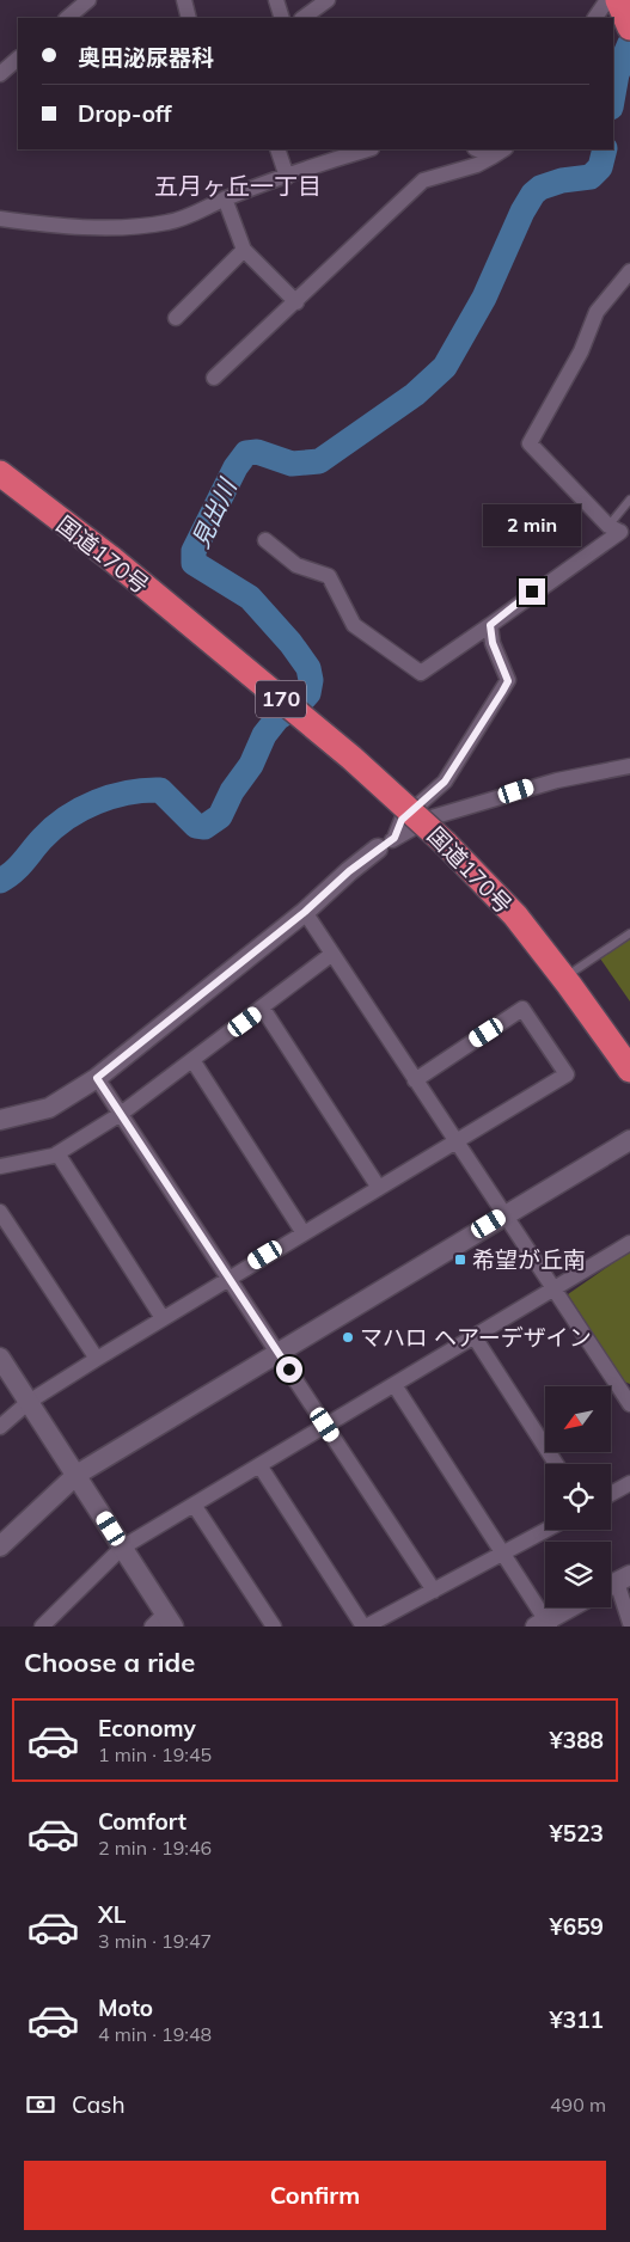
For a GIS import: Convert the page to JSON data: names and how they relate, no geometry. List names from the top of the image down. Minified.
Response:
{"streets":{"highway":["国道170号","170"]},"districts":["五月ヶ丘一丁目"],"water":["見出川"],"places":{"transit":["希望が丘南"],"other":["マハロ ヘアーデザイン"]},"north":"bottom left","page":{"banner":["奥田泌尿器科","Drop-off"],"bubble":"2 min","heading":"Choose a ride","list":[{"name":"Economy","note":"1 min · 19:45","value":"¥388"},{"name":"Comfort","note":"2 min · 19:46","value":"¥523"},{"name":"XL","note":"3 min · 19:47","value":"¥659"},{"name":"Moto","note":"4 min · 19:48","value":"¥311"}],"pay":["Cash","490 m"],"buttons":"Confirm"}}
